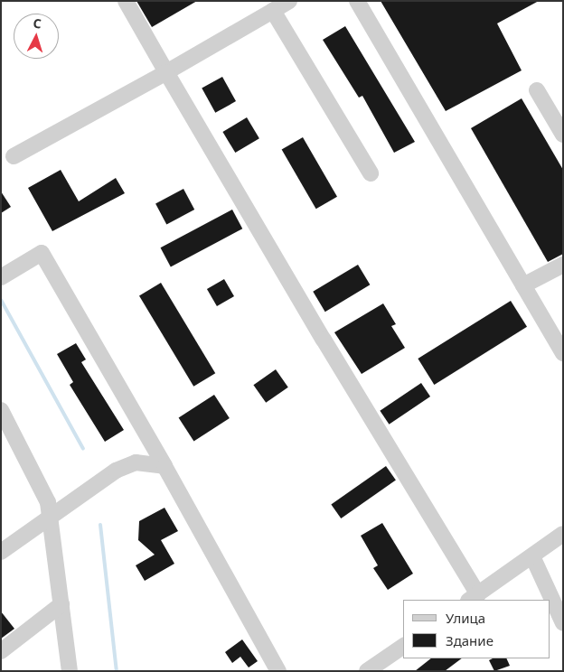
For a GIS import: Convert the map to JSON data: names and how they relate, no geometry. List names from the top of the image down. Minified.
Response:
{"legend":["Улица","Здание"],"north":"top"}
